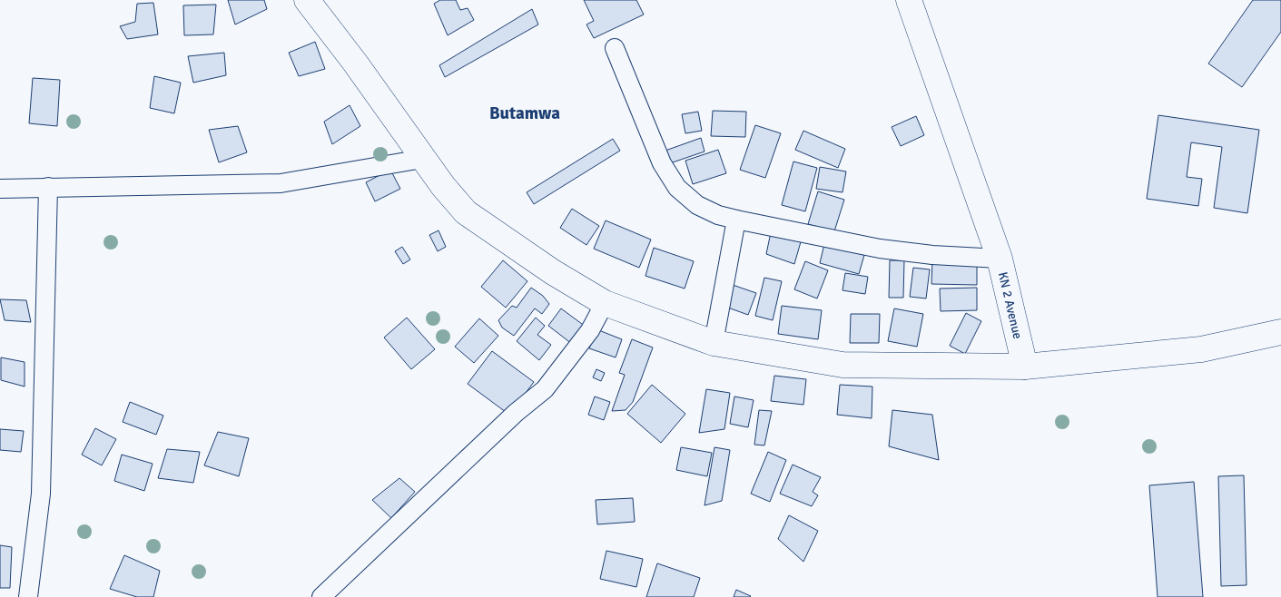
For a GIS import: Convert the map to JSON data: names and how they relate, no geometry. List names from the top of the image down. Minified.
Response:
{"streets":{"street":["KN 2 Avenue"]},"districts":["Butamwa"]}
